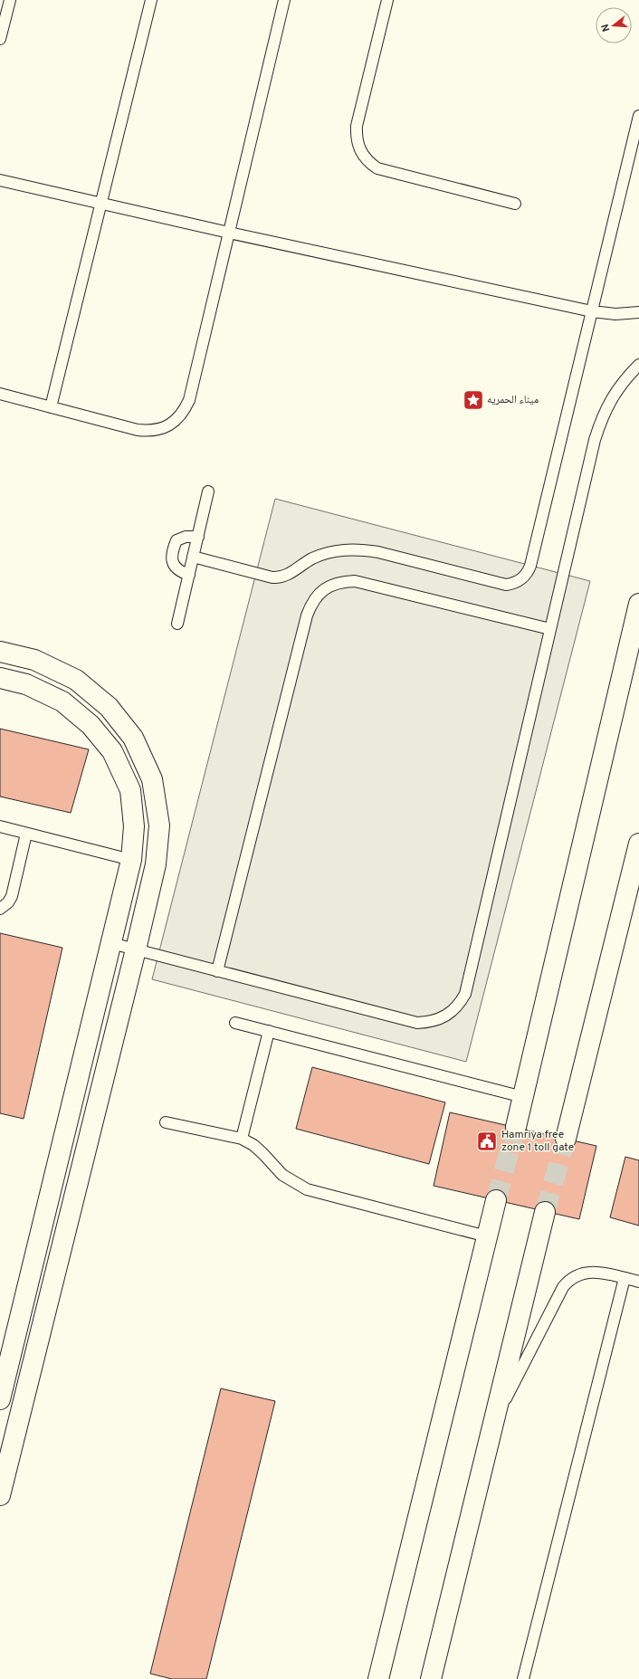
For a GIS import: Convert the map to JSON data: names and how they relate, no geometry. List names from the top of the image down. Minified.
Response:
{"places":{"place":["ميناء الحمريه"],"public building":["Hamriya free zone 1 toll gate"]},"north":"left"}
